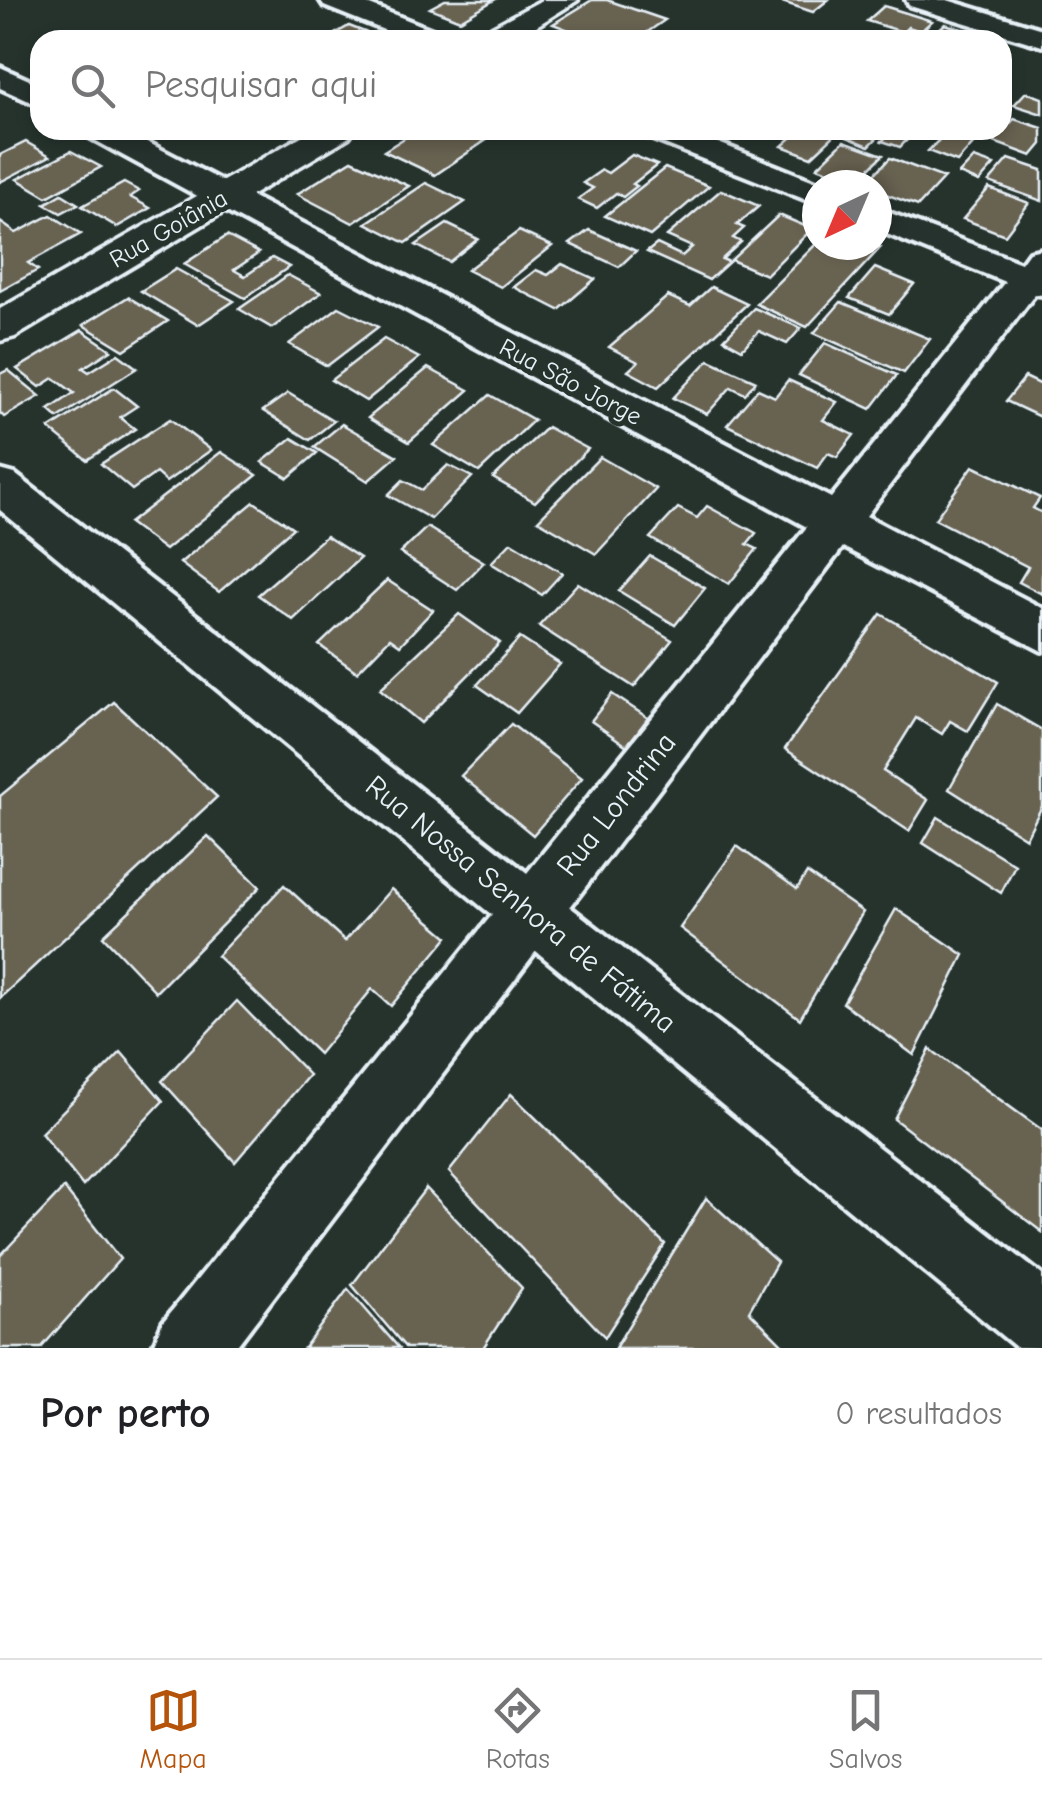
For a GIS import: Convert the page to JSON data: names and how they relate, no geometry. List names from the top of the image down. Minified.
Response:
{"streets":{"street":["Rua Goiânia","Rua São Jorge","Rua Londrina","Rua Nossa Senhora de Fátima"]},"crossings":[["Rua Goiânia","Rua São Jorge"],["Rua São Jorge","Rua Londrina"],["Rua Londrina","Rua Nossa Senhora de Fátima"]],"north":"bottom left","page":{"search":"Pesquisar aqui","heading":["Por perto","0 resultados"],"nav":["Mapa","Rotas","Salvos"]}}
